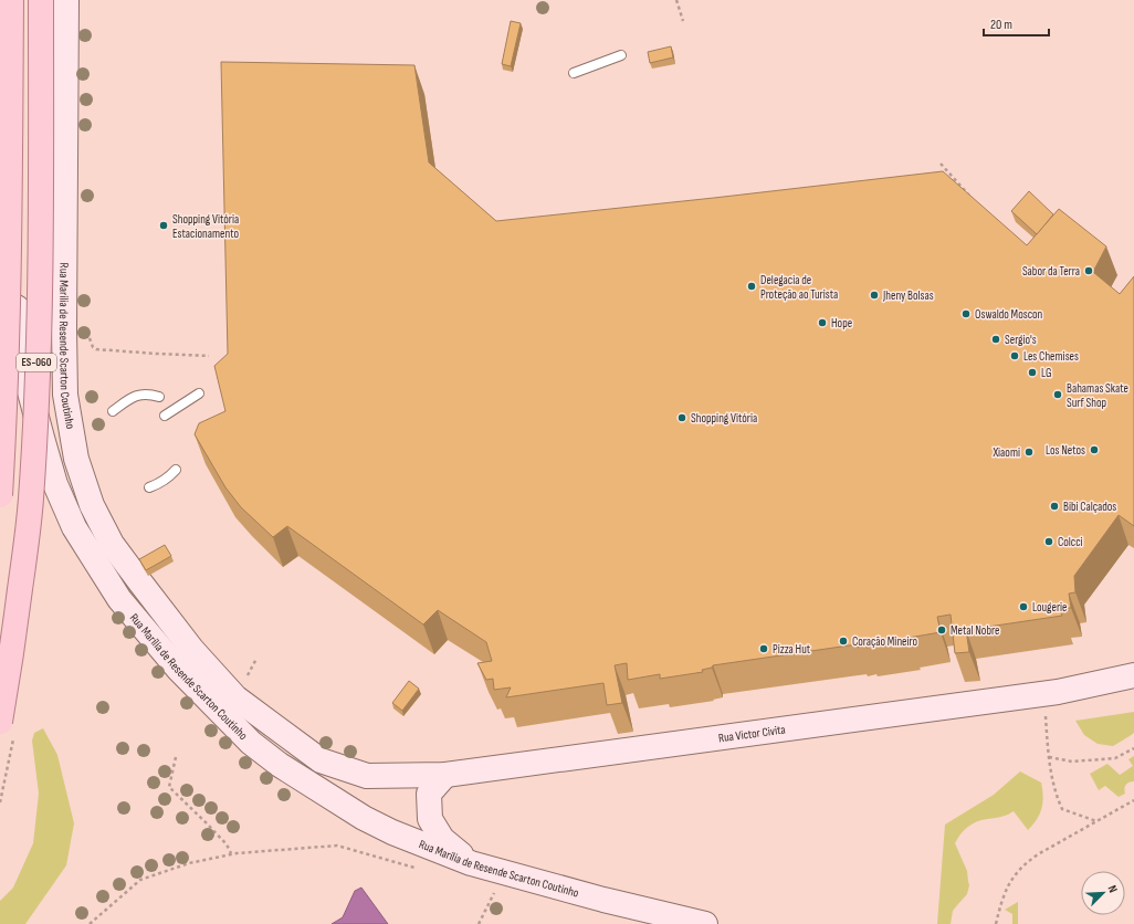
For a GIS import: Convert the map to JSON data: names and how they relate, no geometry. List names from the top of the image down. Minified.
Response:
{"streets":{"main road":["ES-060"],"street":["Rua Marília de Resende Scarton Coutinho","Rua Victor Civita"]},"crossings":[["Rua Marília de Resende Scarton Coutinho","Rua Victor Civita"]],"places":["Shopping Vitória Estacionamento","Sabor da Terra","Delegacia de Proteção ao Turista","Jheny Bolsas","Oswaldo Moscon","Hope","Sergio's","Les Chemises","LG","Bahamas Skate Surf Shop","Shopping Vitória","Los Netos","Xiaomi","Bibi Calçados","Colcci","Lougerie","Metal Nobre","Coração Mineiro","Pizza Hut"],"scale_bar":"20 m","north":"top right"}
